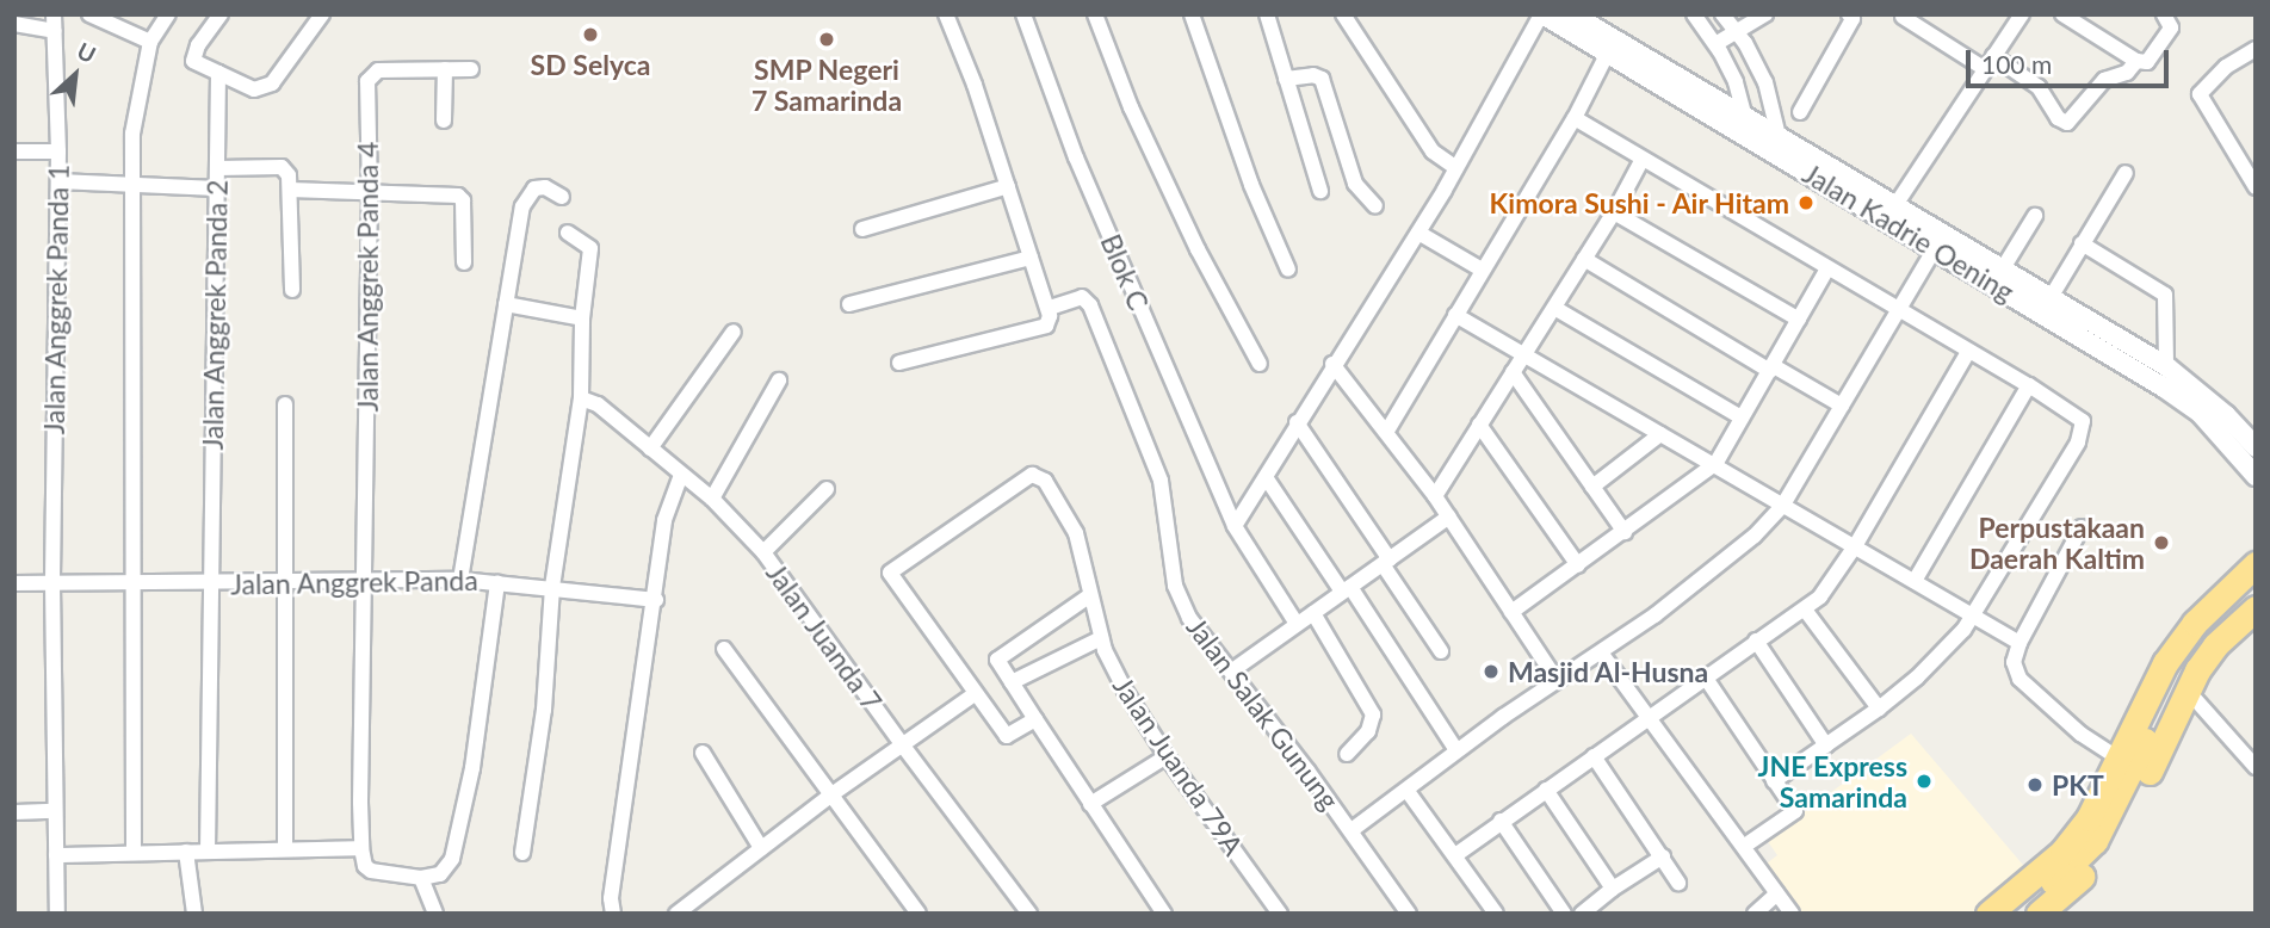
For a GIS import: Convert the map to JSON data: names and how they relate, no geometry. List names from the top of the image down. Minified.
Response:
{"streets":{"main road":["Jalan Kadrie Oening"],"street":["Blok C","Jalan Anggrek Panda 4","Jalan Anggrek Panda 1","Jalan Anggrek Panda 2","Jalan Anggrek Panda","Jalan Juanda 7","Jalan Salak Gunung","Jalan Juanda 79A"]},"crossings":[["Jalan Anggrek Panda 4","Jalan Anggrek Panda"],["Jalan Anggrek Panda 1","Jalan Anggrek Panda"],["Jalan Anggrek Panda 2","Jalan Anggrek Panda"]],"places":["SD Selyca","SMP Negeri 7 Samarinda","Kimora Sushi - Air Hitam","Perpustakaan Daerah Kaltim","Masjid Al-Husna","JNE Express Samarinda","PKT"],"scale_bar":"100 m","north":"top right"}
